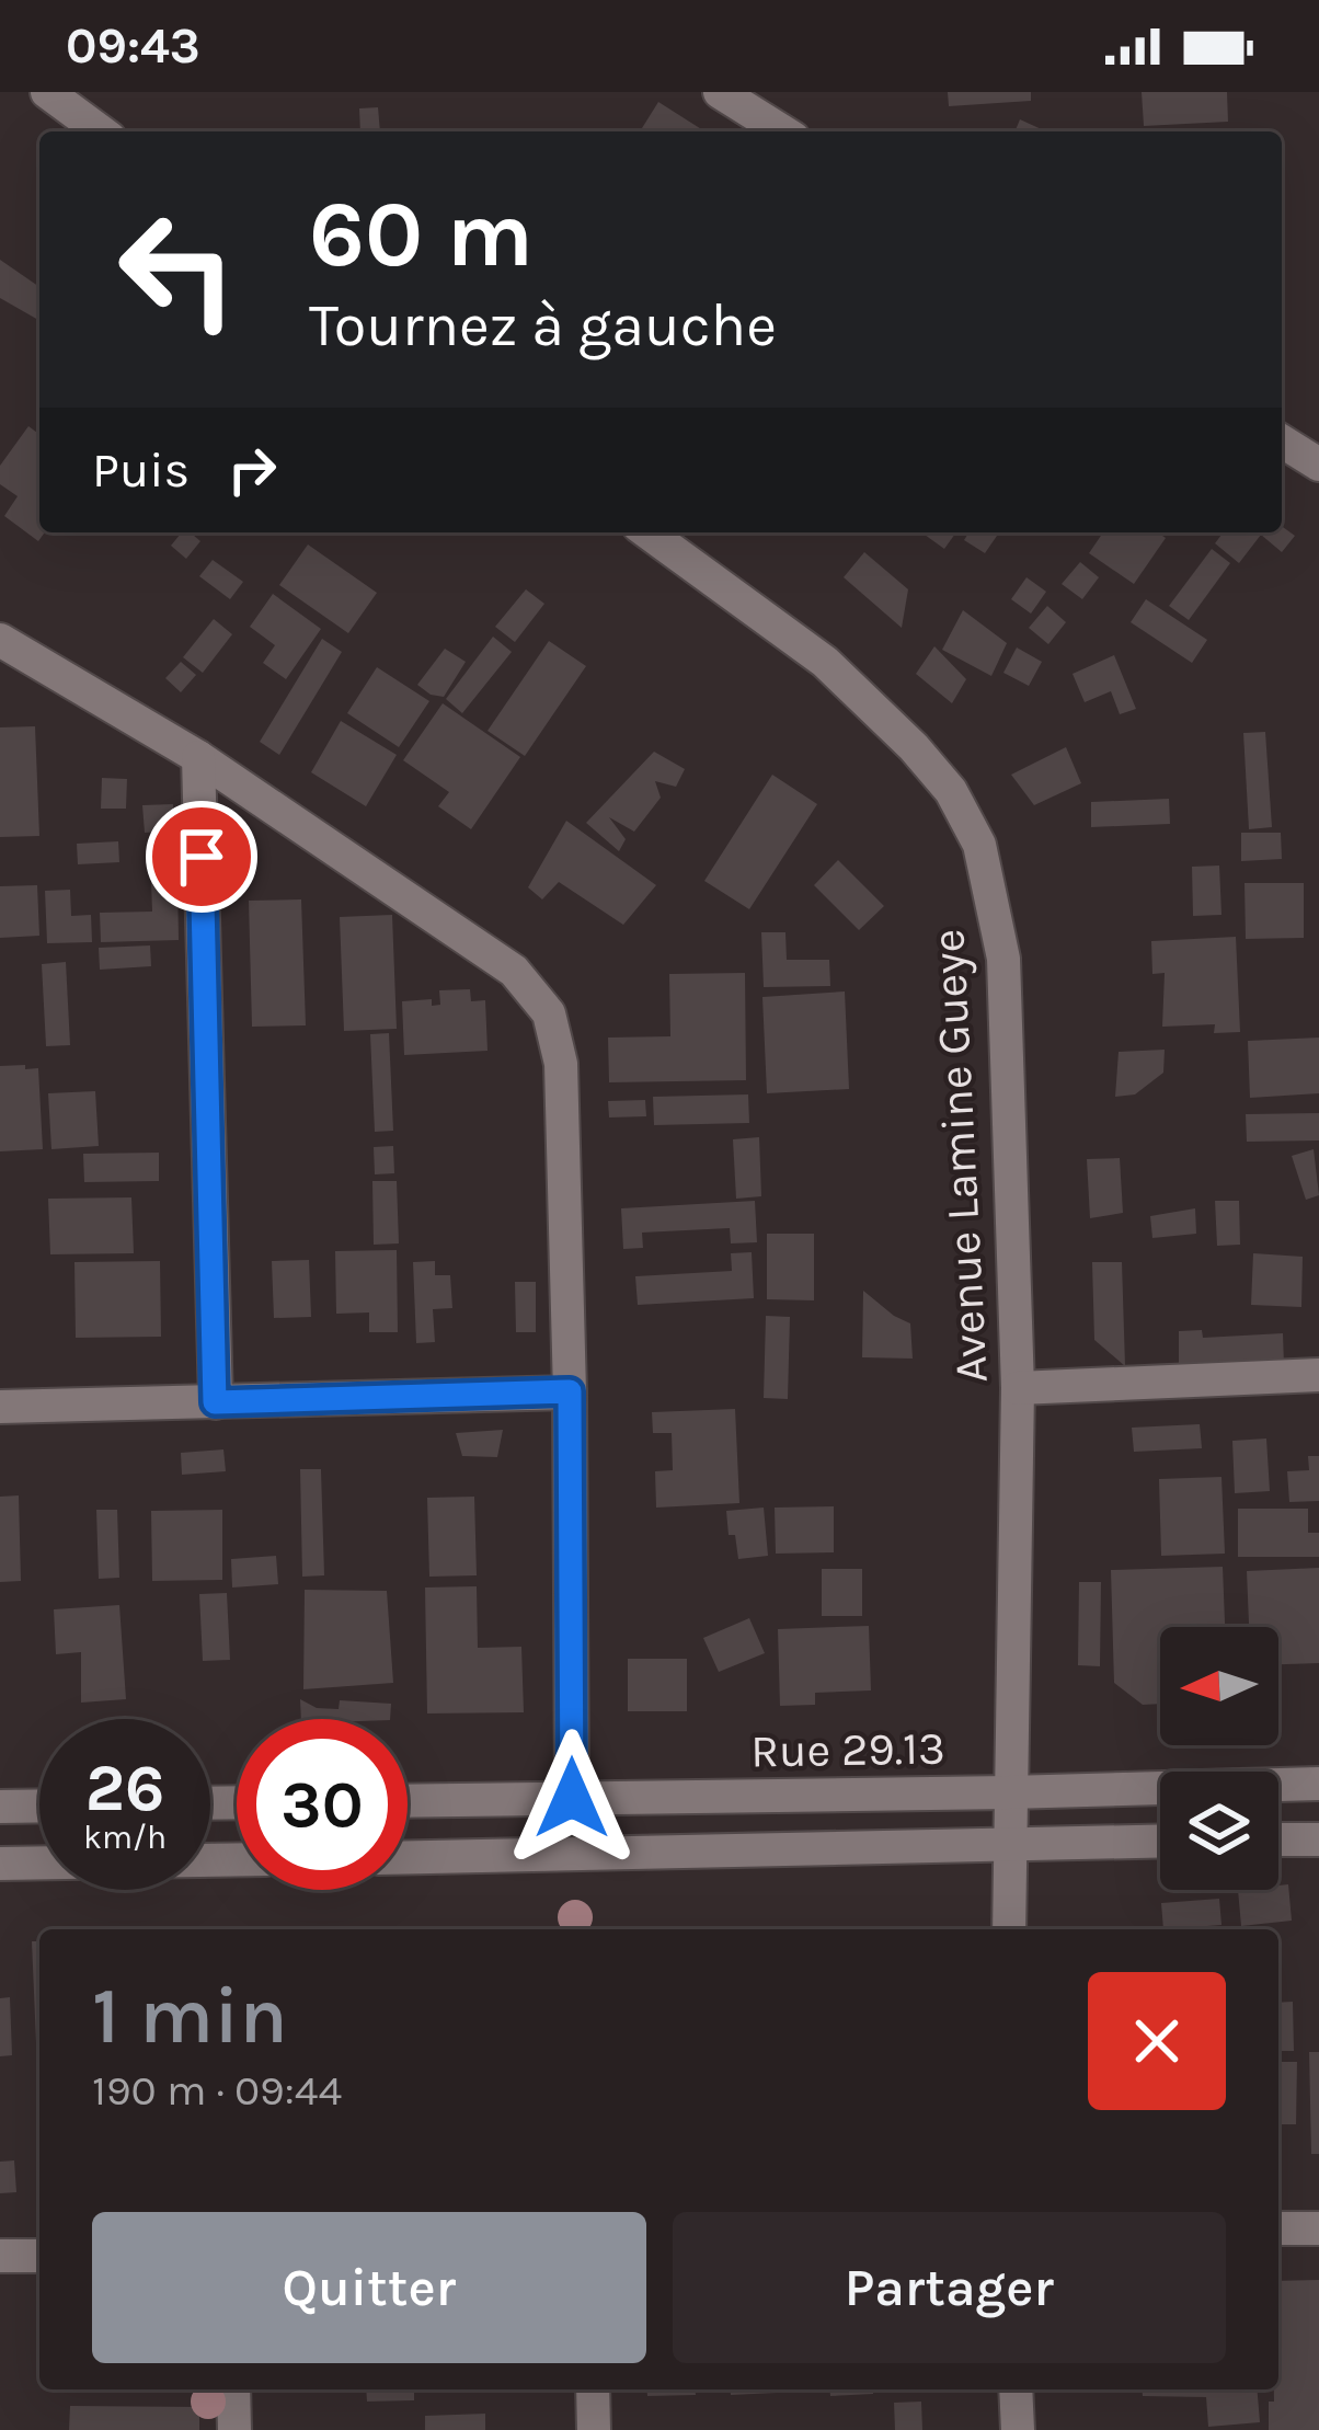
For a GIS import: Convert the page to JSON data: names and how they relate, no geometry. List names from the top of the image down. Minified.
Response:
{"streets":{"street":["Avenue Lamine Gueye","Rue 29.13"]},"crossings":[["Avenue Lamine Gueye","Rue 29.13"]],"north":"left","page":{"status":"09:43","turn":["60 m","Tournez à gauche"],"then":"Puis","speed":"26 km/h","limit":"30","heading":["1 min","190 m · 09:44"],"buttons":["Quitter","Partager"]}}
